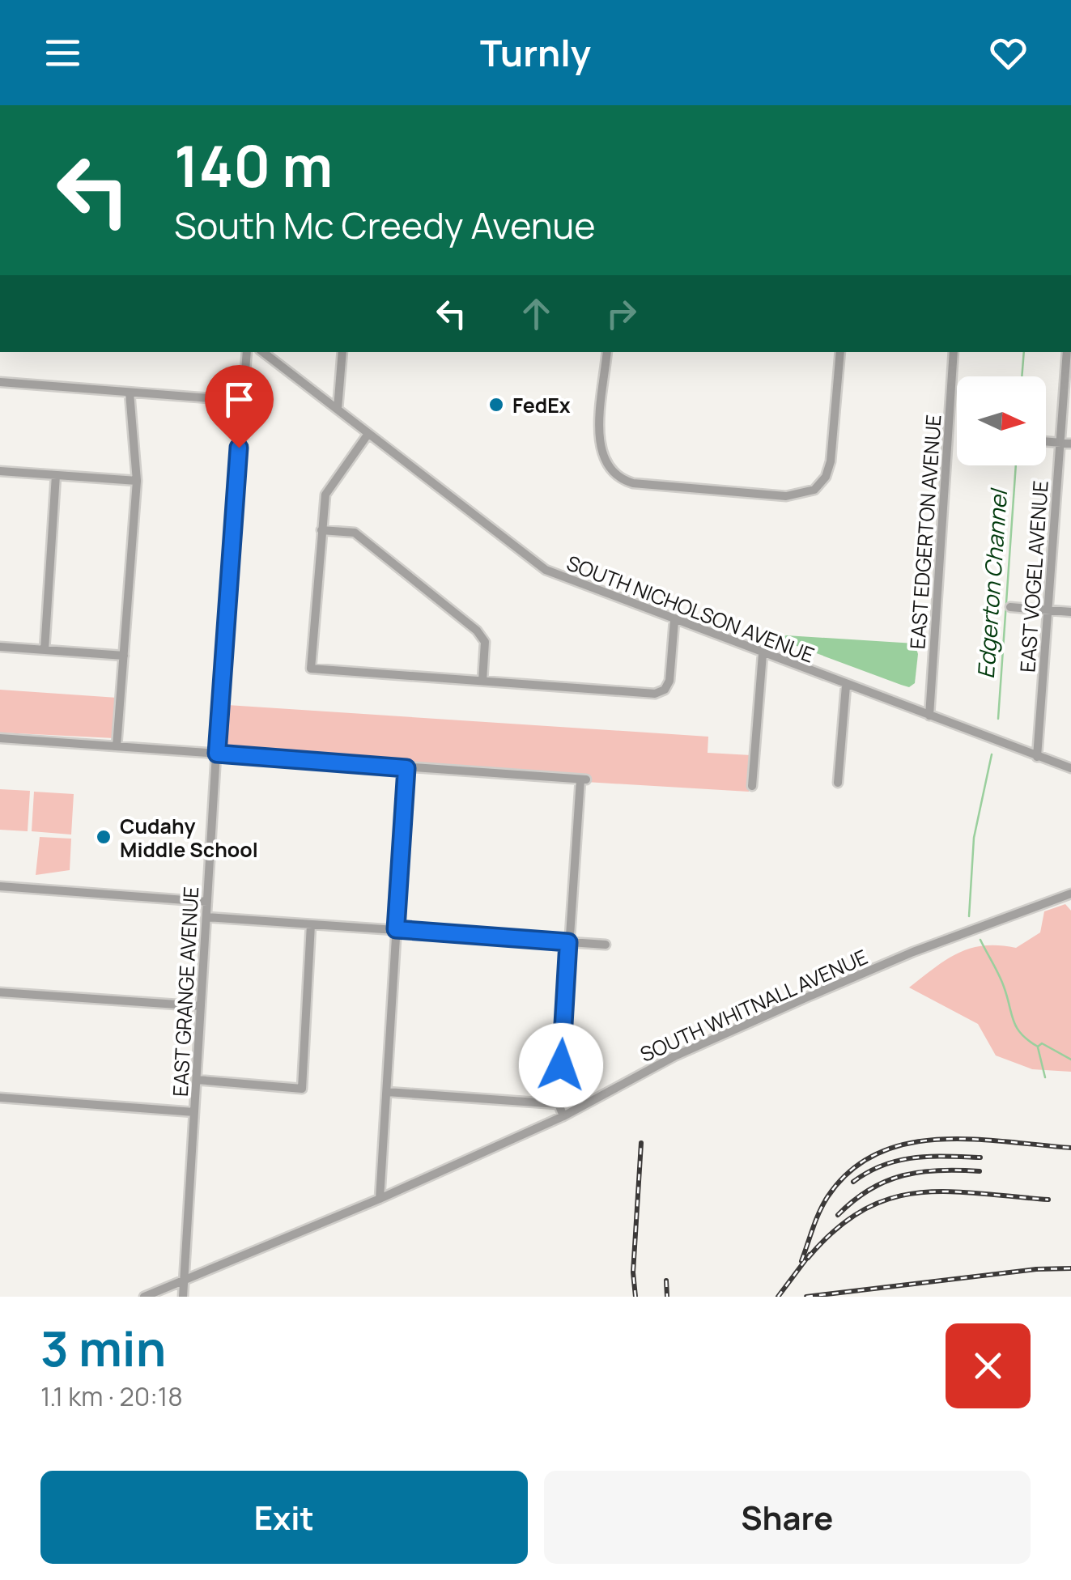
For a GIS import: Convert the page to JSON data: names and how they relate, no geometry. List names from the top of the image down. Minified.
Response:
{"streets":{"street":["EAST EDGERTON AVENUE","EAST VOGEL AVENUE","SOUTH NICHOLSON AVENUE","EAST GRANGE AVENUE","SOUTH WHITNALL AVENUE"]},"crossings":[["EAST EDGERTON AVENUE","SOUTH NICHOLSON AVENUE"],["EAST VOGEL AVENUE","SOUTH NICHOLSON AVENUE"],["EAST GRANGE AVENUE","SOUTH WHITNALL AVENUE"]],"water":["Edgerton Channel"],"places":["FedEx","Cudahy Middle School"],"north":"right","page":{"header":"Turnly","turn":["140 m","South Mc Creedy Avenue"],"heading":["3 min","1.1 km · 20:18"],"buttons":["Exit","Share"]}}
